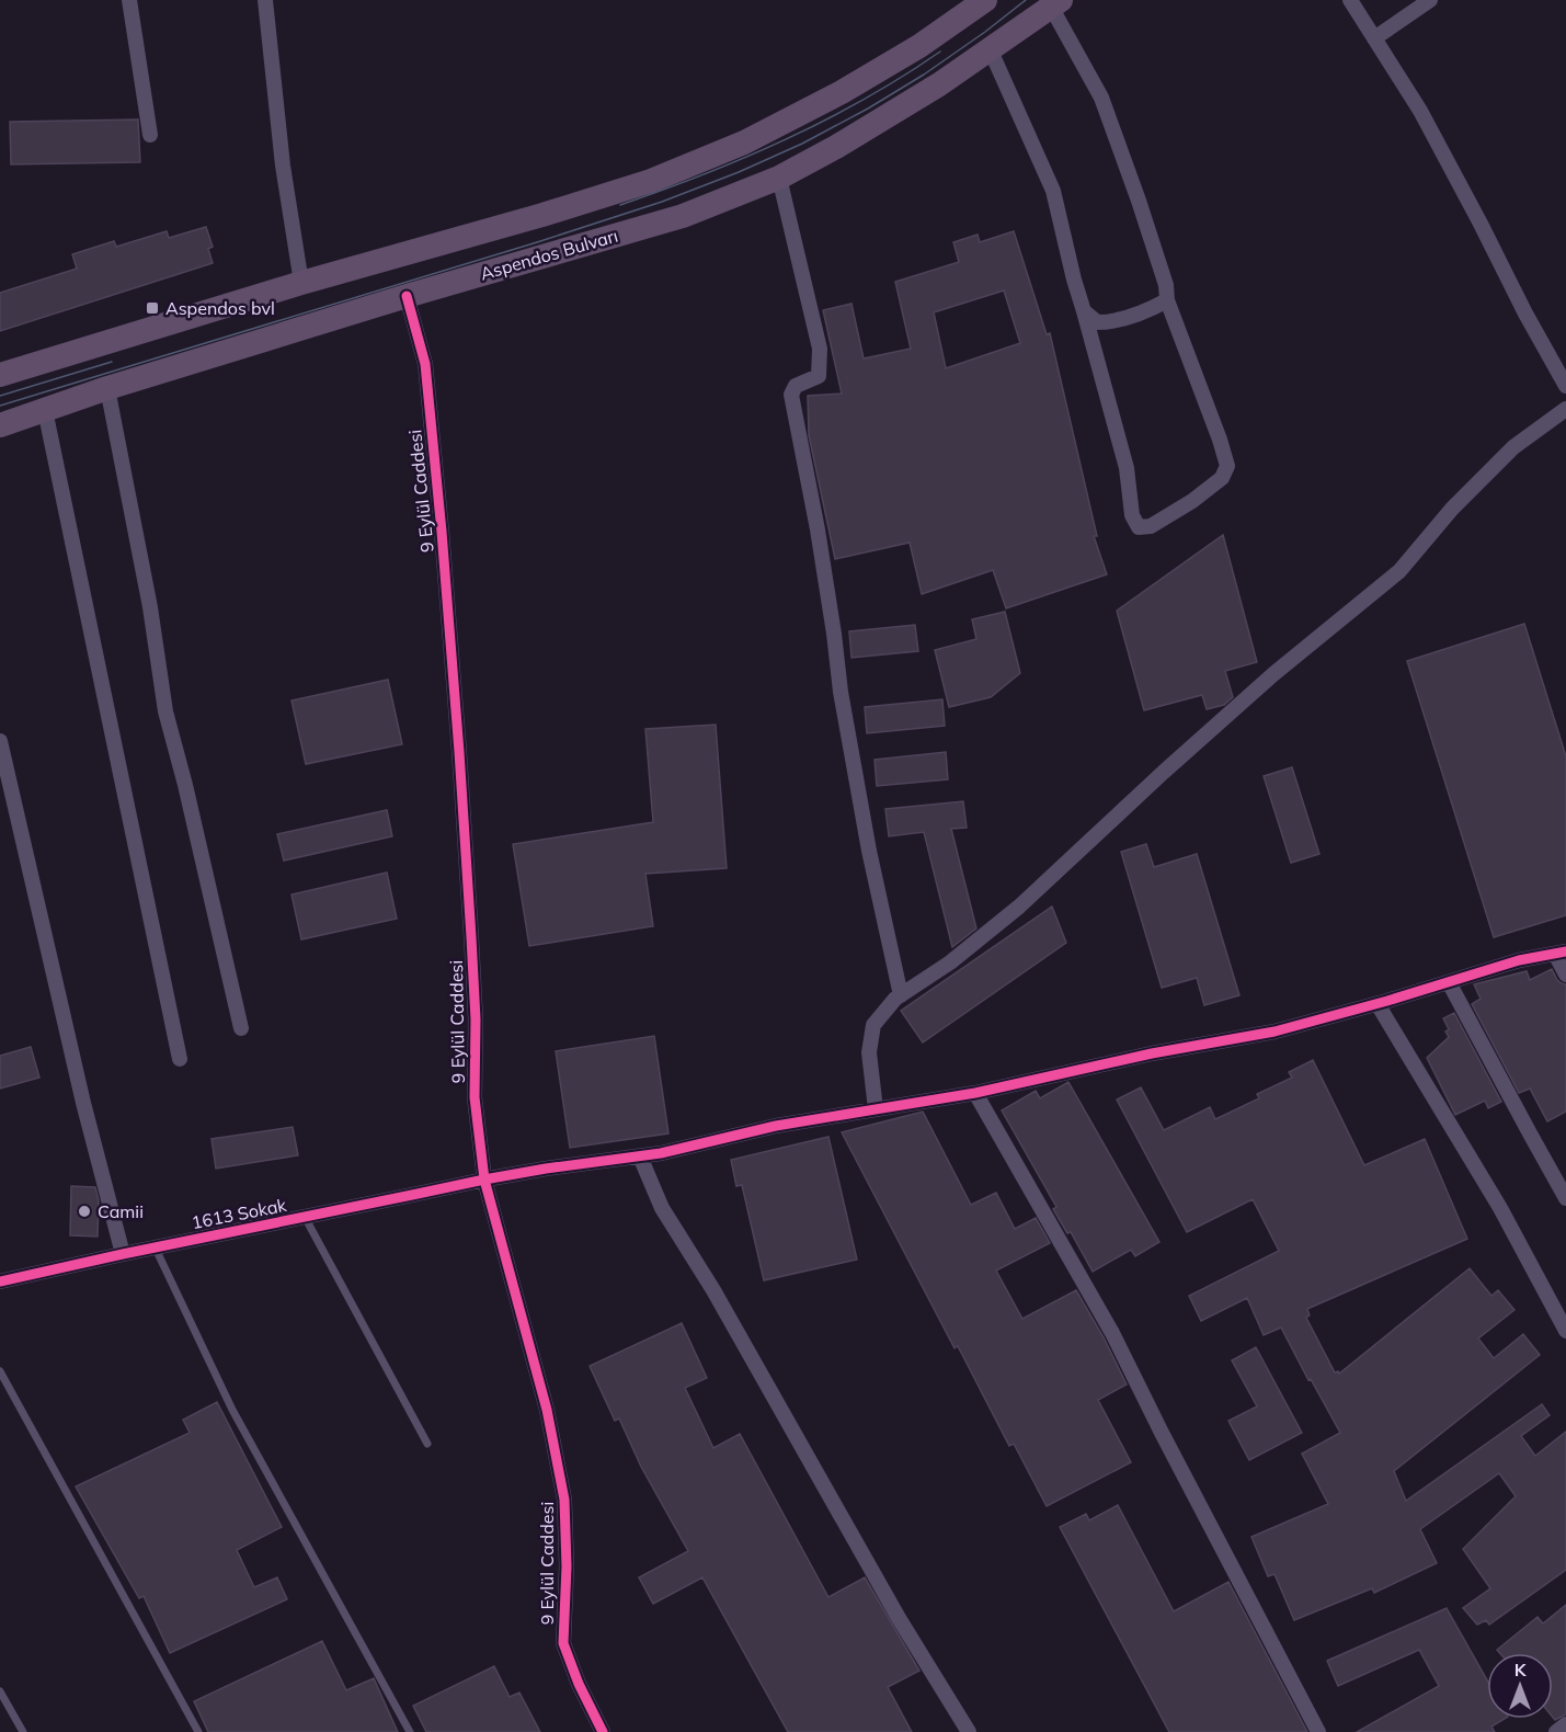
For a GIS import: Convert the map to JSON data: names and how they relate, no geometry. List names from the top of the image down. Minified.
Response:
{"streets":{"main road":["Aspendos Bulvarı"],"street":["9 Eylül Caddesi","1613 Sokak"]},"crossings":[["Aspendos Bulvarı","9 Eylül Caddesi"],["9 Eylül Caddesi","1613 Sokak"]],"places":{"transit":["Aspendos bvl"],"other":["Camii"]},"north":"top"}
